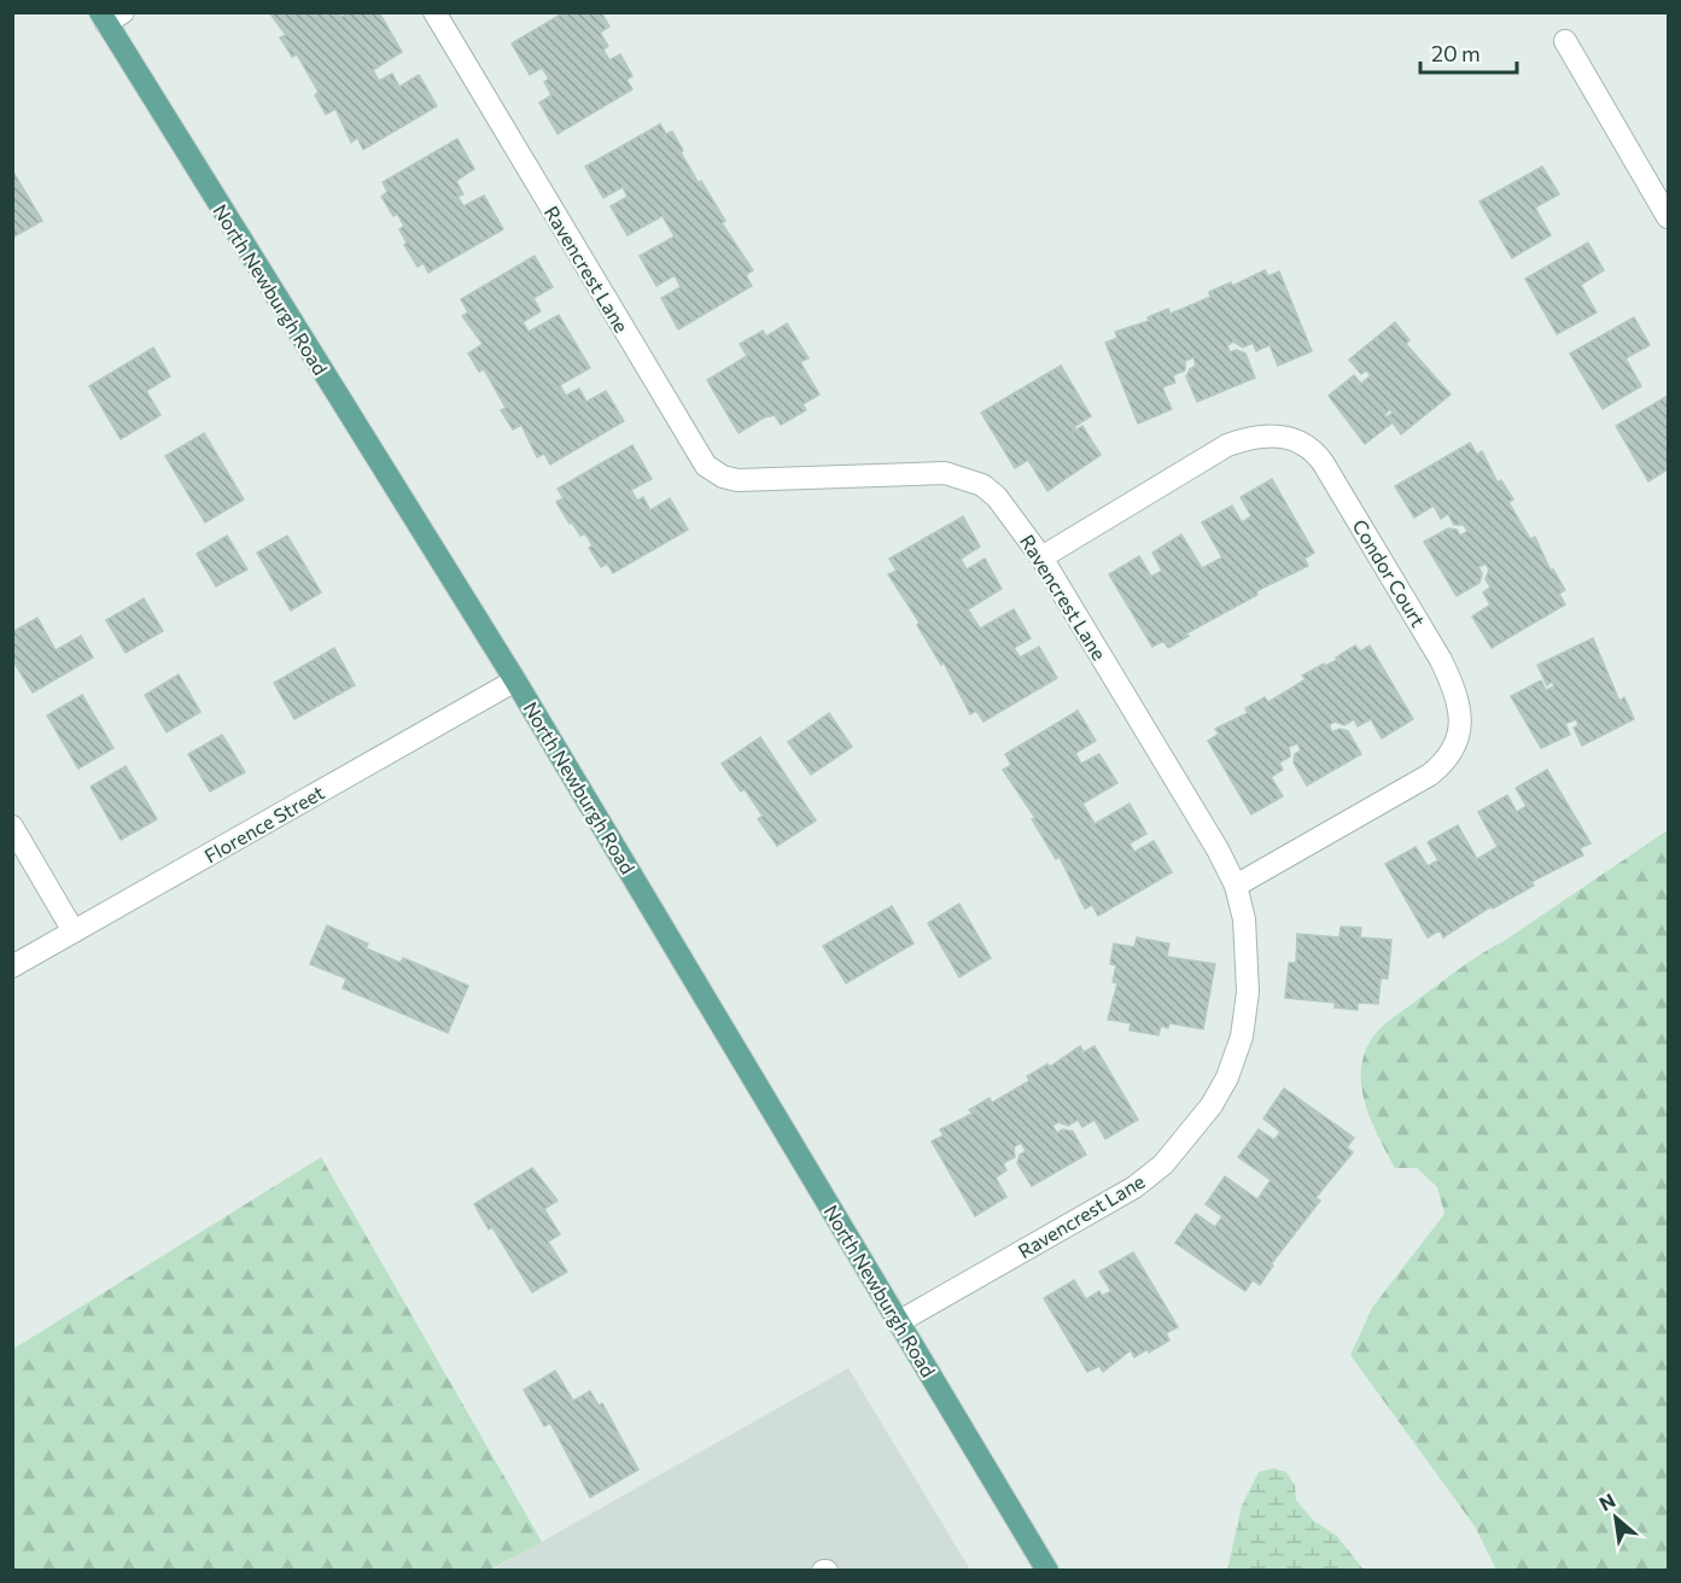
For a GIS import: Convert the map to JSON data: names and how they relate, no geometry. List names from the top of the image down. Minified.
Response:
{"streets":{"main road":["North Newburgh Road"],"street":["Ravencrest Lane","Condor Court","Florence Street"]},"crossings":[["Ravencrest Lane","North Newburgh Road"],["Ravencrest Lane","Condor Court"],["North Newburgh Road","Florence Street"]],"scale_bar":"20 m","north":"top left"}
